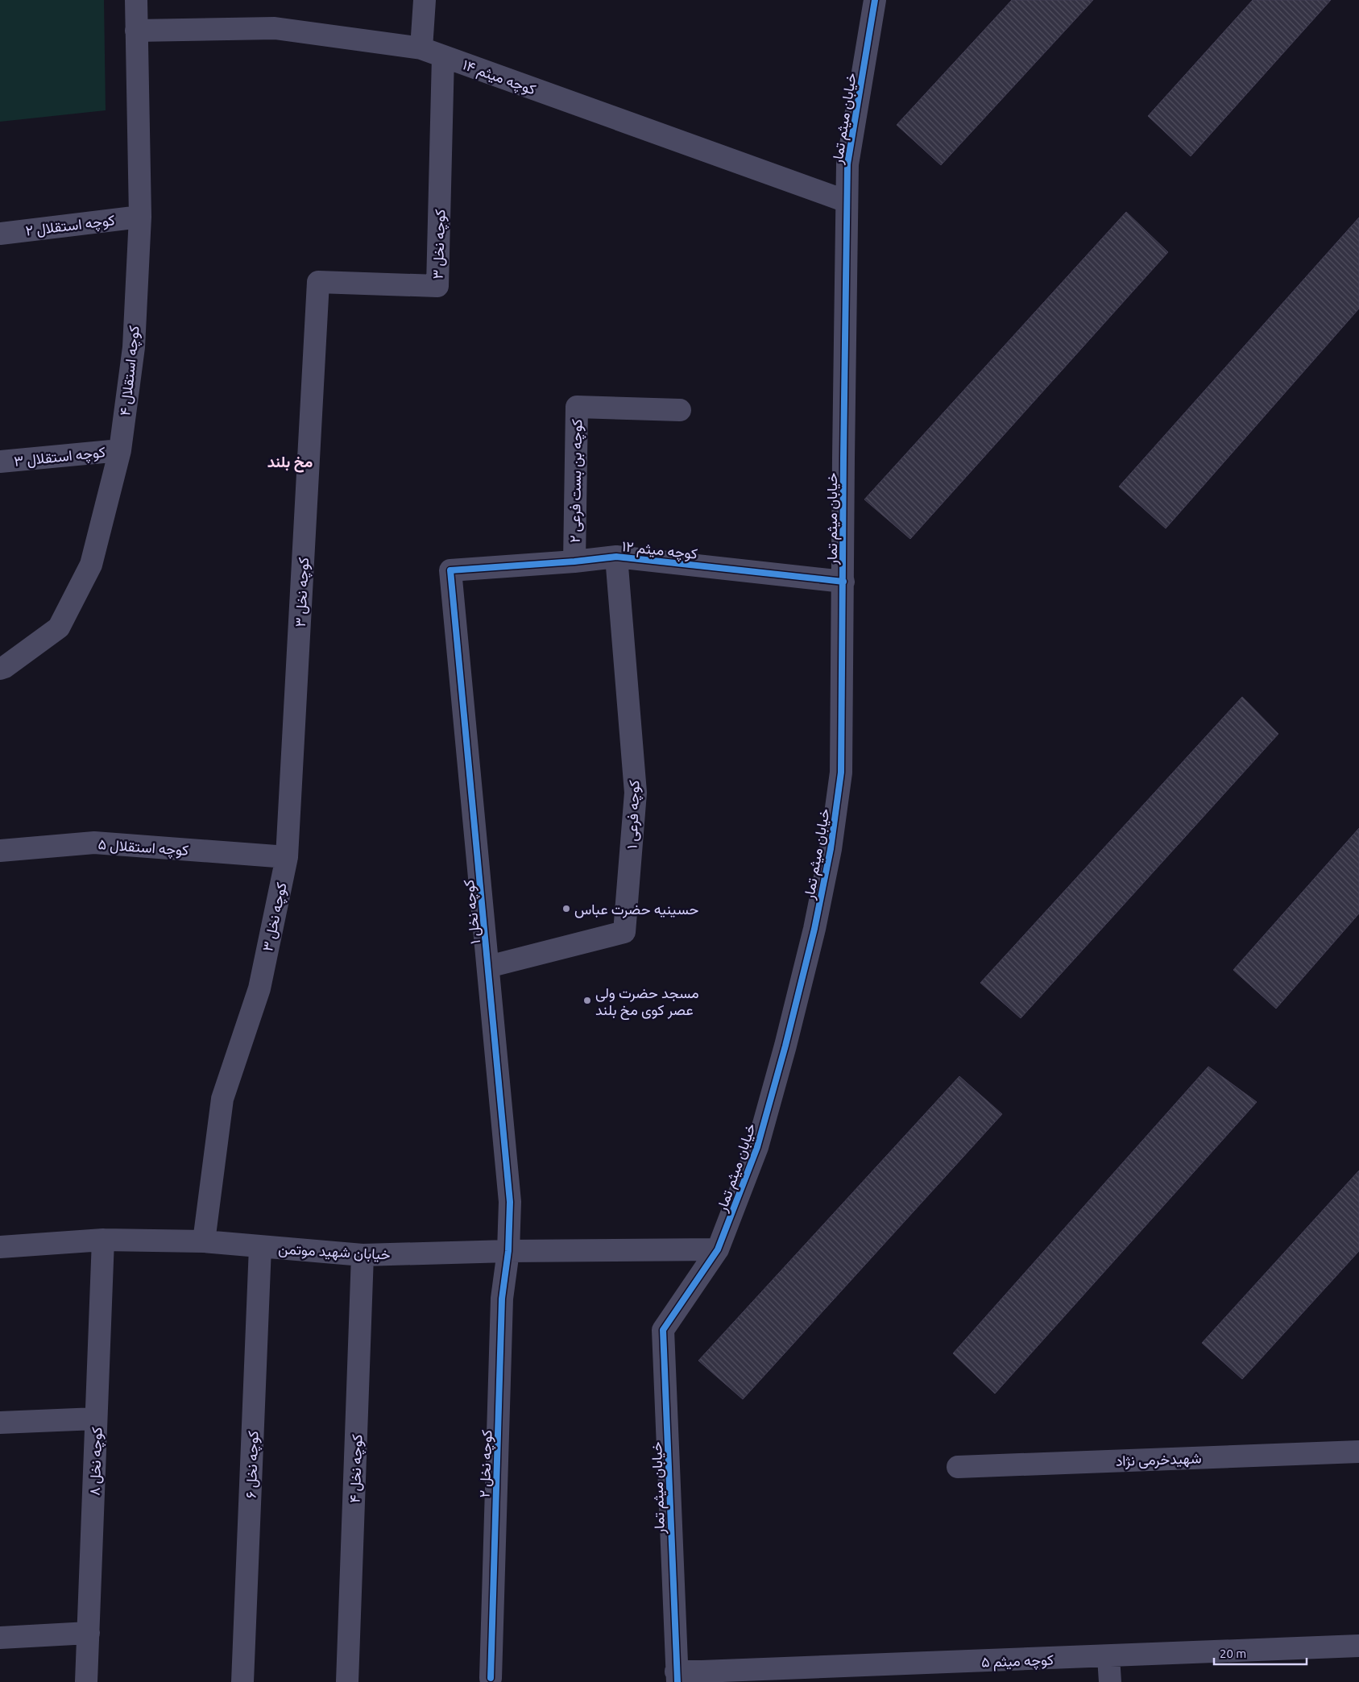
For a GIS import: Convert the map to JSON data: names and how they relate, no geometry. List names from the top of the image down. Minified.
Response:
{"streets":{"street":["کوچه میثم ۱۴","خیابان میثم تمار","کوچه استقلال ۲","کوچه نخل ۳","کوچه استقلال ۴","کوچه استقلال ۳","کوچه بن بست فرعی ۲","کوچه میثم ۱۲","کوچه فرعی ۱","کوچه استقلال ۵","کوچه نخل ۱","خیابان شهید موتمن","شهیدخرمی نژاد","کوچه نخل ۸","کوچه نخل ۲","کوچه نخل ۶","کوچه نخل ۴","کوچه میثم ۵"]},"crossings":[["کوچه میثم ۱۴","خیابان میثم تمار"],["کوچه میثم ۱۴","کوچه نخل ۳"],["کوچه میثم ۱۴","کوچه استقلال ۴"],["خیابان میثم تمار","کوچه میثم ۱۲"],["خیابان میثم تمار","خیابان شهید موتمن"],["خیابان میثم تمار","کوچه میثم ۵"],["کوچه استقلال ۲","کوچه استقلال ۴"],["کوچه نخل ۳","کوچه استقلال ۵"],["کوچه نخل ۳","خیابان شهید موتمن"],["کوچه استقلال ۴","کوچه استقلال ۳"],["کوچه بن بست فرعی ۲","کوچه میثم ۱۲"],["کوچه میثم ۱۲","کوچه فرعی ۱"],["کوچه میثم ۱۲","کوچه نخل ۱"],["کوچه فرعی ۱","کوچه نخل ۱"],["کوچه نخل ۱","خیابان شهید موتمن"],["کوچه نخل ۱","کوچه نخل ۲"],["خیابان شهید موتمن","کوچه نخل ۸"],["خیابان شهید موتمن","کوچه نخل ۲"],["خیابان شهید موتمن","کوچه نخل ۶"],["خیابان شهید موتمن","کوچه نخل ۴"]],"districts":["مخ بلند"],"places":["حسینیه حضرت عباس","مسجد حضرت ولی عصر کوی مخ بلند"],"scale_bar":"20 m"}
